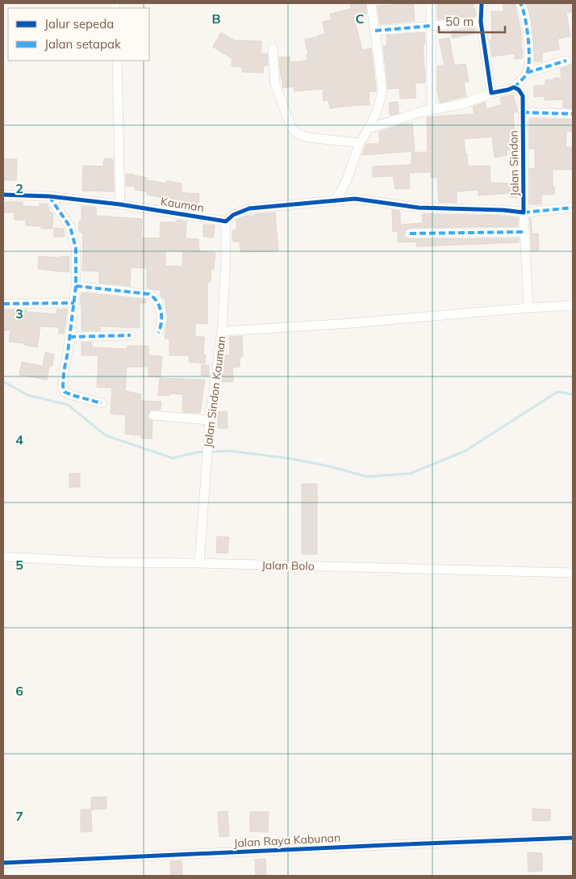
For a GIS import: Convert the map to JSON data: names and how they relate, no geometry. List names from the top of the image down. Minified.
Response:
{"streets":{"street":["Jalan Sindon","Kauman","Jalan Sindon Kauman","Jalan Bolo","Jalan Raya Kabunan"]},"crossings":[["Kauman","Jalan Sindon Kauman"],["Jalan Sindon Kauman","Jalan Bolo"]],"legend":["Jalur sepeda","Jalan setapak"],"scale_bar":"50 m","grid":{"columns":["B","C"],"rows":["2","3","4","5","6","7"]}}
